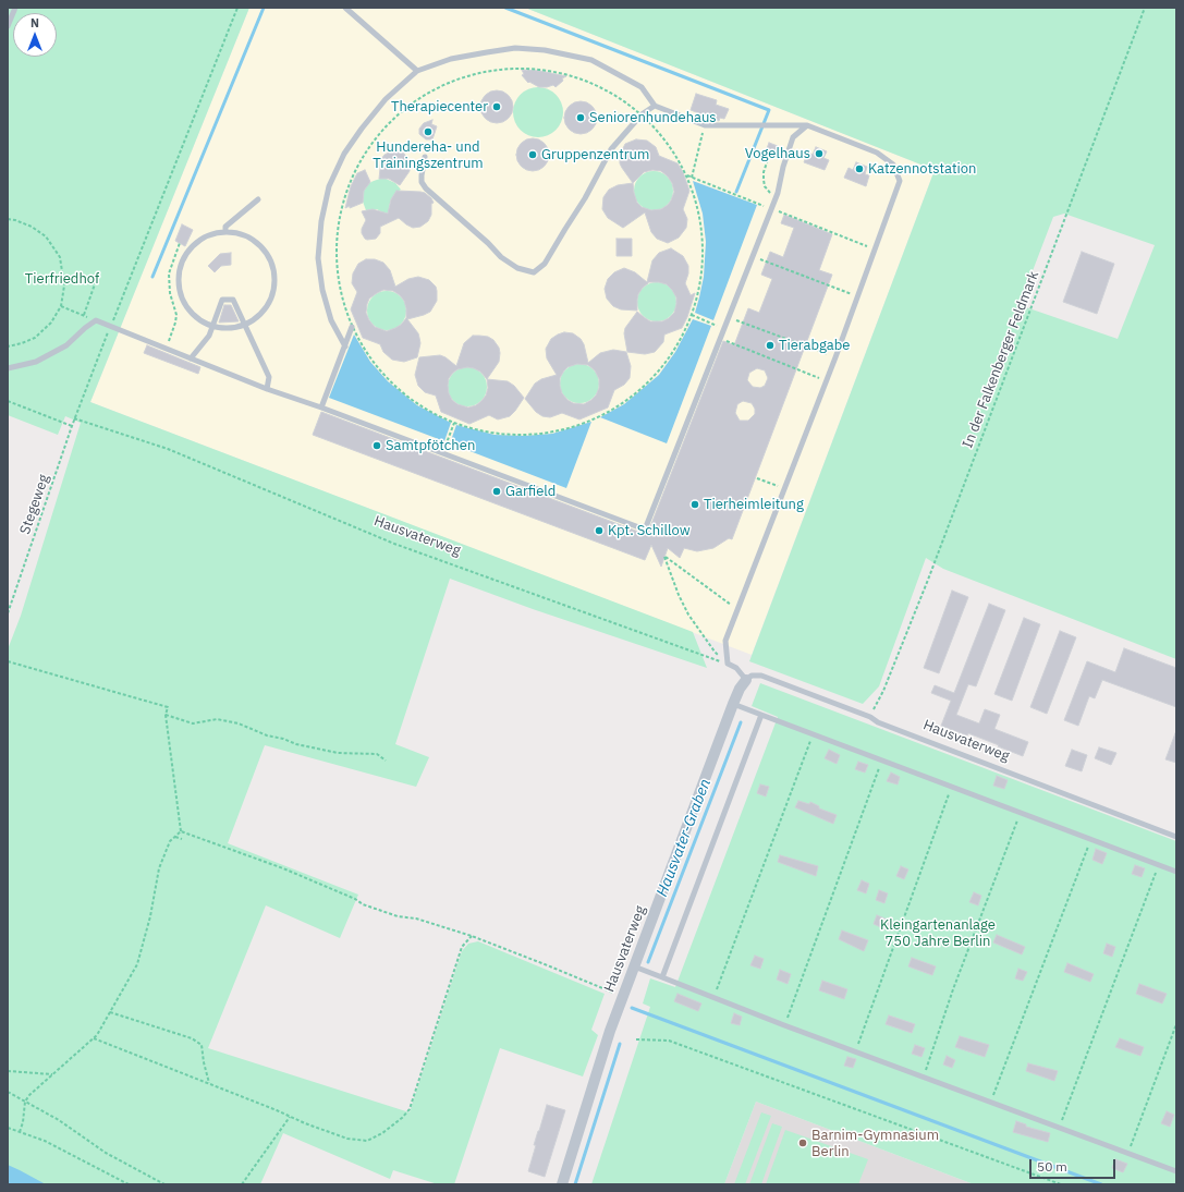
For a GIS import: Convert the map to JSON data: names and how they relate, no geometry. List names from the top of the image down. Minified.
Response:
{"streets":{"street":["Hausvaterweg"],"path":["In der Falkenberger Feldmark","Stegeweg"]},"crossings":[["In der Falkenberger Feldmark","Hausvaterweg"],["Stegeweg","Hausvaterweg"]],"water":["Hausvater-Graben"],"parks":["Tierfriedhof","Kleingartenanlage 750 Jahre Berlin"],"places":["Therapiecenter","Seniorenhundehaus","Hundereha- und Trainingszentrum","Vogelhaus","Gruppenzentrum","Katzennotstation","Tierabgabe","Samtpfötchen","Garfield","Tierheimleitung","Kpt. Schillow","Barnim-Gymnasium Berlin"],"scale_bar":"50 m","north":"top"}
